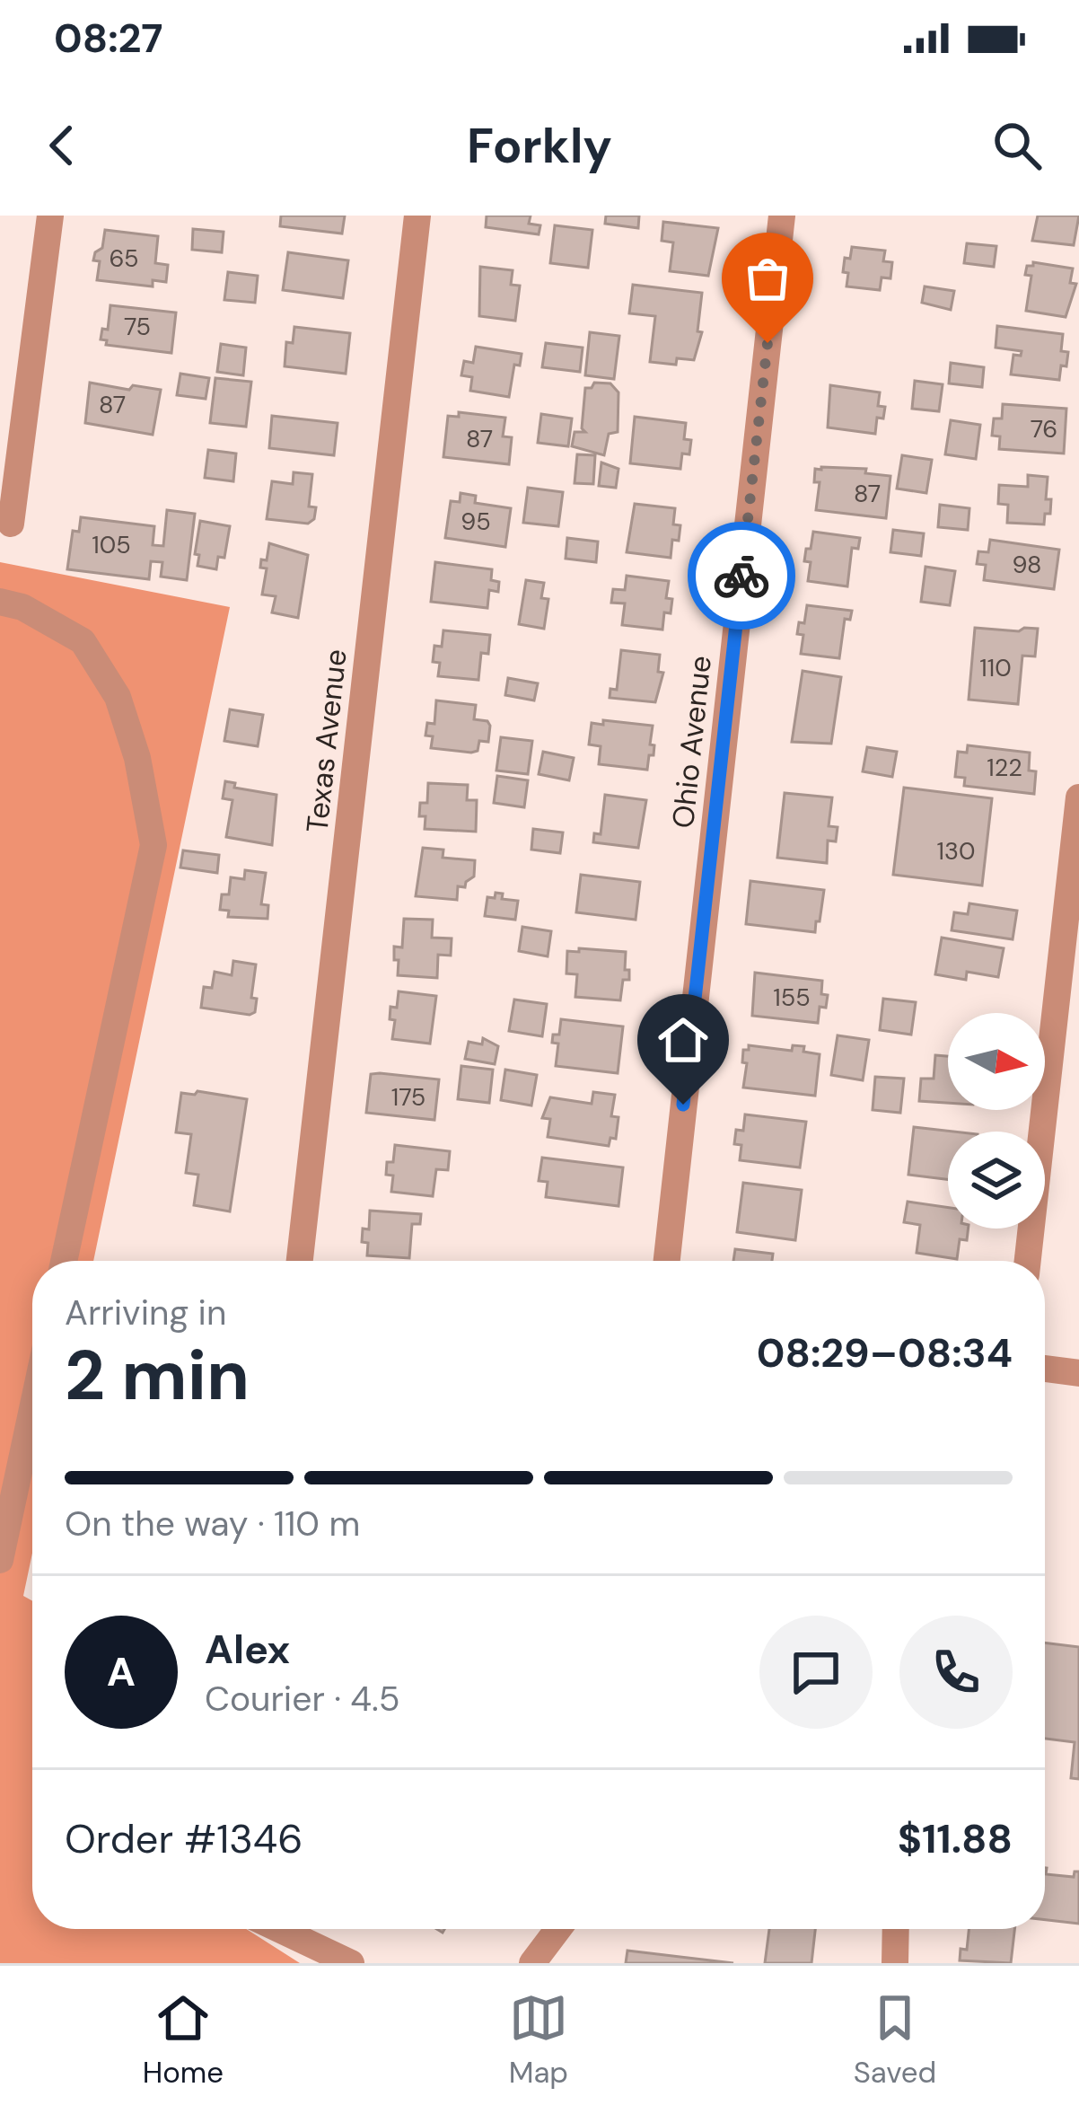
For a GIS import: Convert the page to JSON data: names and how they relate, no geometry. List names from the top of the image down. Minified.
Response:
{"streets":{"street":["Texas Avenue","Ohio Avenue"]},"house_numbers":["65","75","87","76","87","87","95","105","98","110","122","130","155","175"],"north":"right","page":{"status":"08:27","header":"Forkly","heading":["2 min","Arriving in","08:29–08:34"],"panel":["Alex","Courier · 4.5","Order #1346","$11.88"],"bar":"On the way · 110 m","round":"A","tabs":["Home","Map","Saved"]}}
